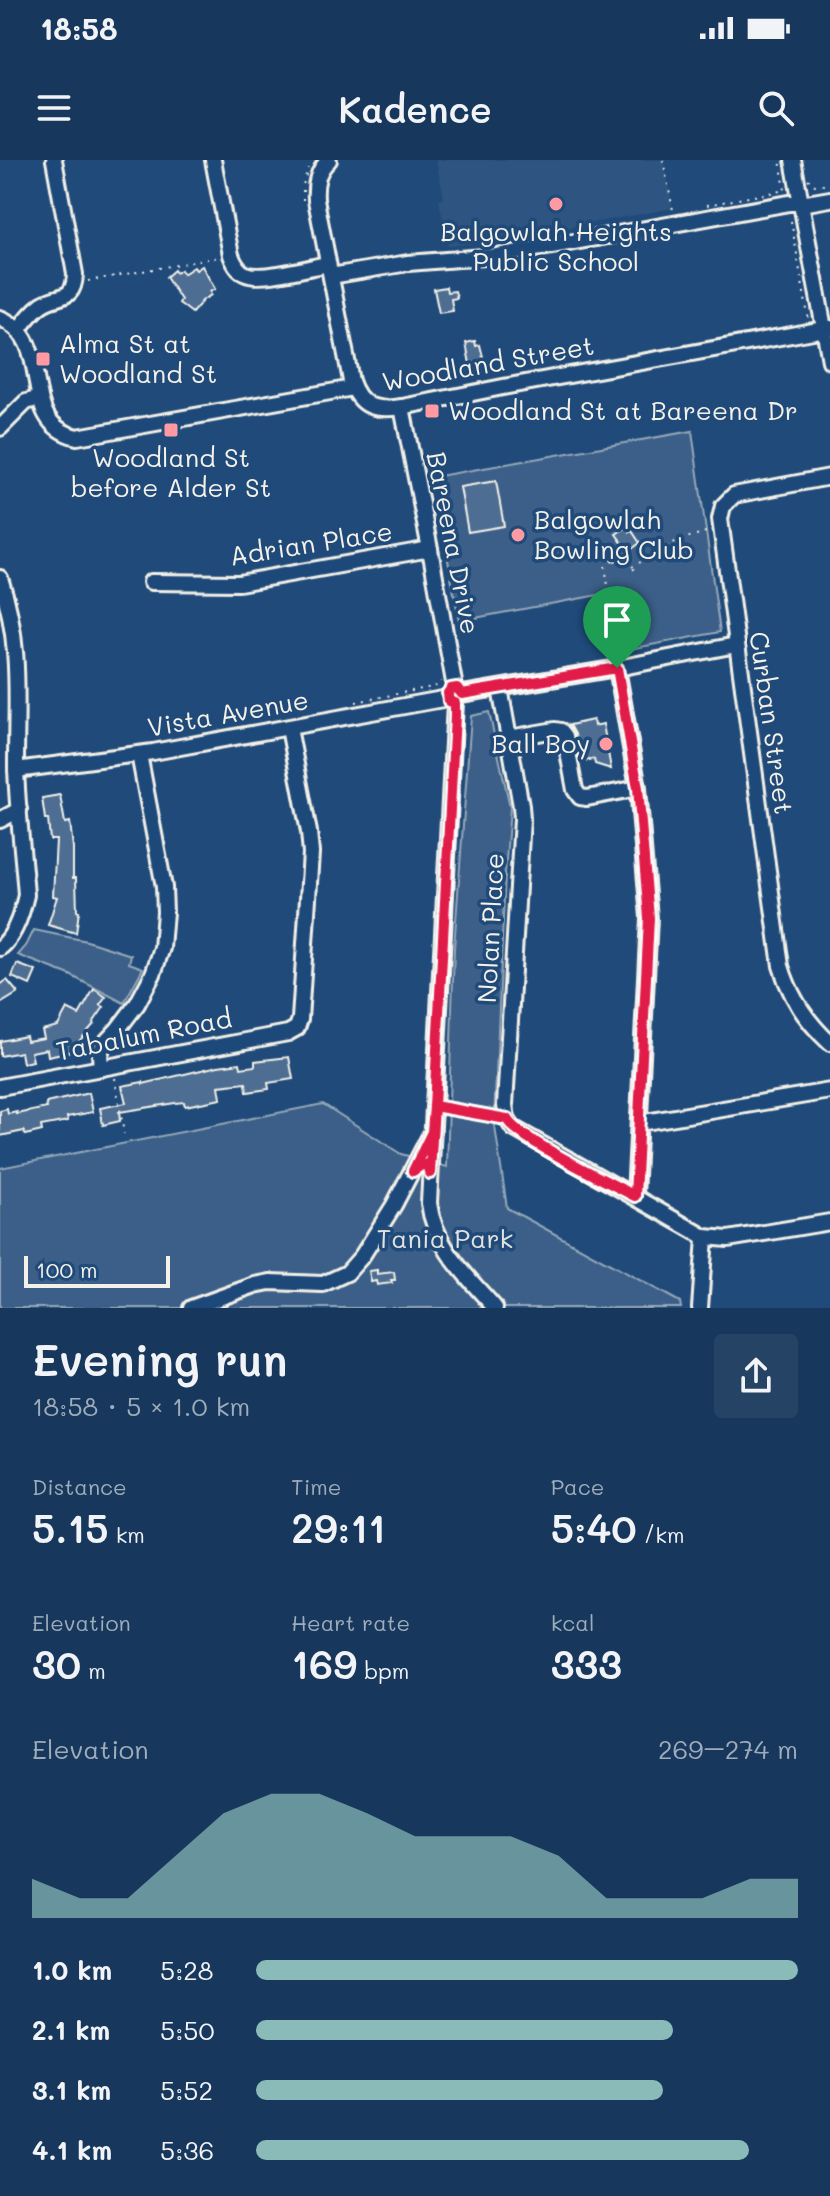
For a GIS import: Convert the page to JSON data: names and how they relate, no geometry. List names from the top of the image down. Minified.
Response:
{"streets":{"street":["Woodland Street","Bareena Drive","Adrian Place","Vista Avenue","Curban Street","Nolan Place","Tabalum Road"]},"crossings":[["Woodland Street","Bareena Drive"],["Bareena Drive","Adrian Place"],["Bareena Drive","Vista Avenue"],["Vista Avenue","Curban Street"],["Vista Avenue","Nolan Place"],["Vista Avenue","Tabalum Road"]],"parks":["Tania Park"],"places":{"other":["Balgowlah Heights Public School","Balgowlah Bowling Club","Ball Boy"],"transit":["Alma St at Woodland St","Woodland St at Bareena Dr","Woodland St before Alder St"]},"scale_bar":"100 m","page":{"status":"18:58","header":"Kadence","scale":"100 m","heading":["Evening run","18:58 · 5 × 1.0 km"],"stats":[["Distance","5.15 km"],["Time","29:11"],["Pace","5:40 /km"],["Elevation","30 m"],["Heart rate","169 bpm"],["kcal","333"]],"chart":["Elevation","269–274 m"],"list":[{"name":"1.0 km","note":"5:28"},{"name":"2.1 km","note":"5:50"},{"name":"3.1 km","note":"5:52"},{"name":"4.1 km","note":"5:36"}]}}
